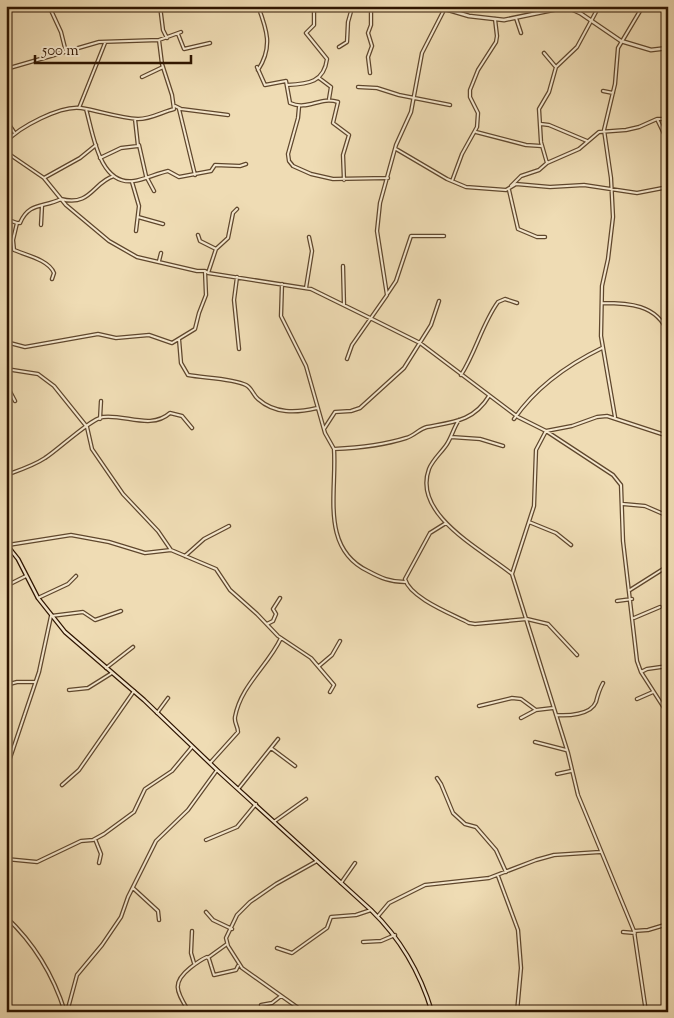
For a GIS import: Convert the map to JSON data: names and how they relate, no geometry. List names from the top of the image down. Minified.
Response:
{"scale_bar":"500 m"}
